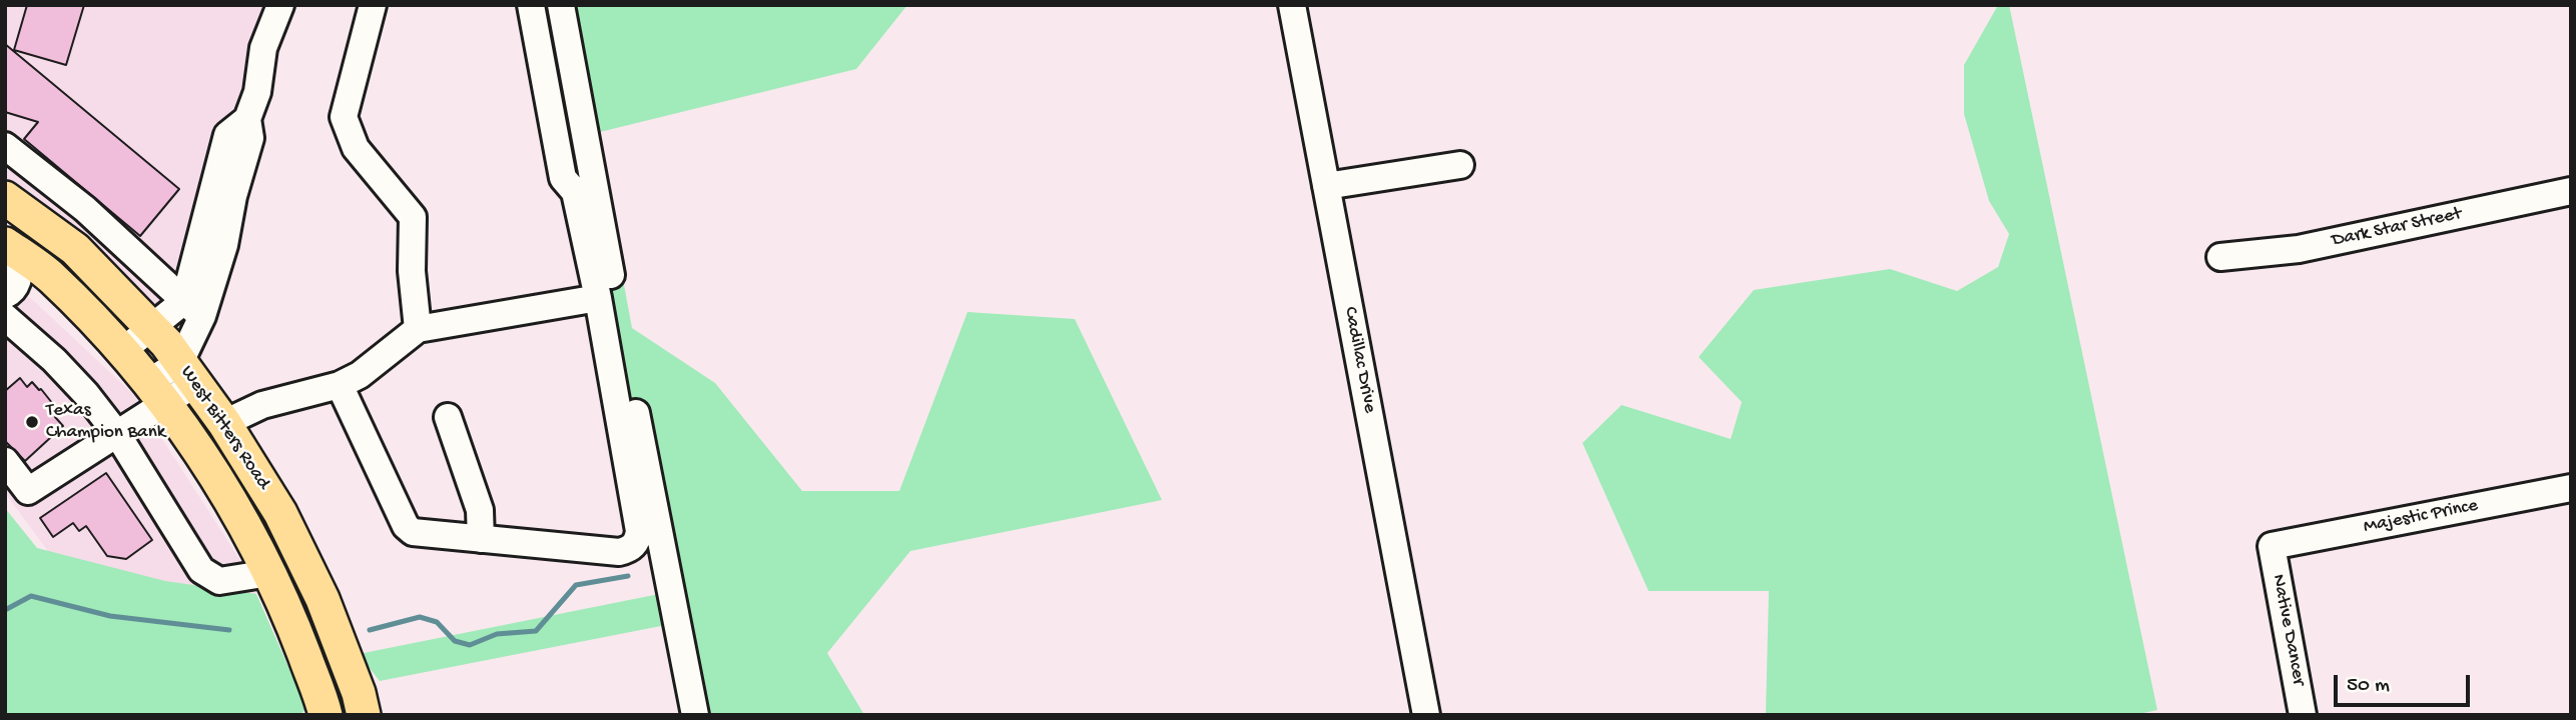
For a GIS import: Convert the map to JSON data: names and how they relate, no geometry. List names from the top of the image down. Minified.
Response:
{"streets":{"main road":["West Bitters Road"],"street":["Dark Star Street","Cadillac Drive","Majestic Prince","Native Dancer"]},"crossings":[["Majestic Prince","Native Dancer"]],"places":["Texas Champion Bank"],"scale_bar":"50 m"}
